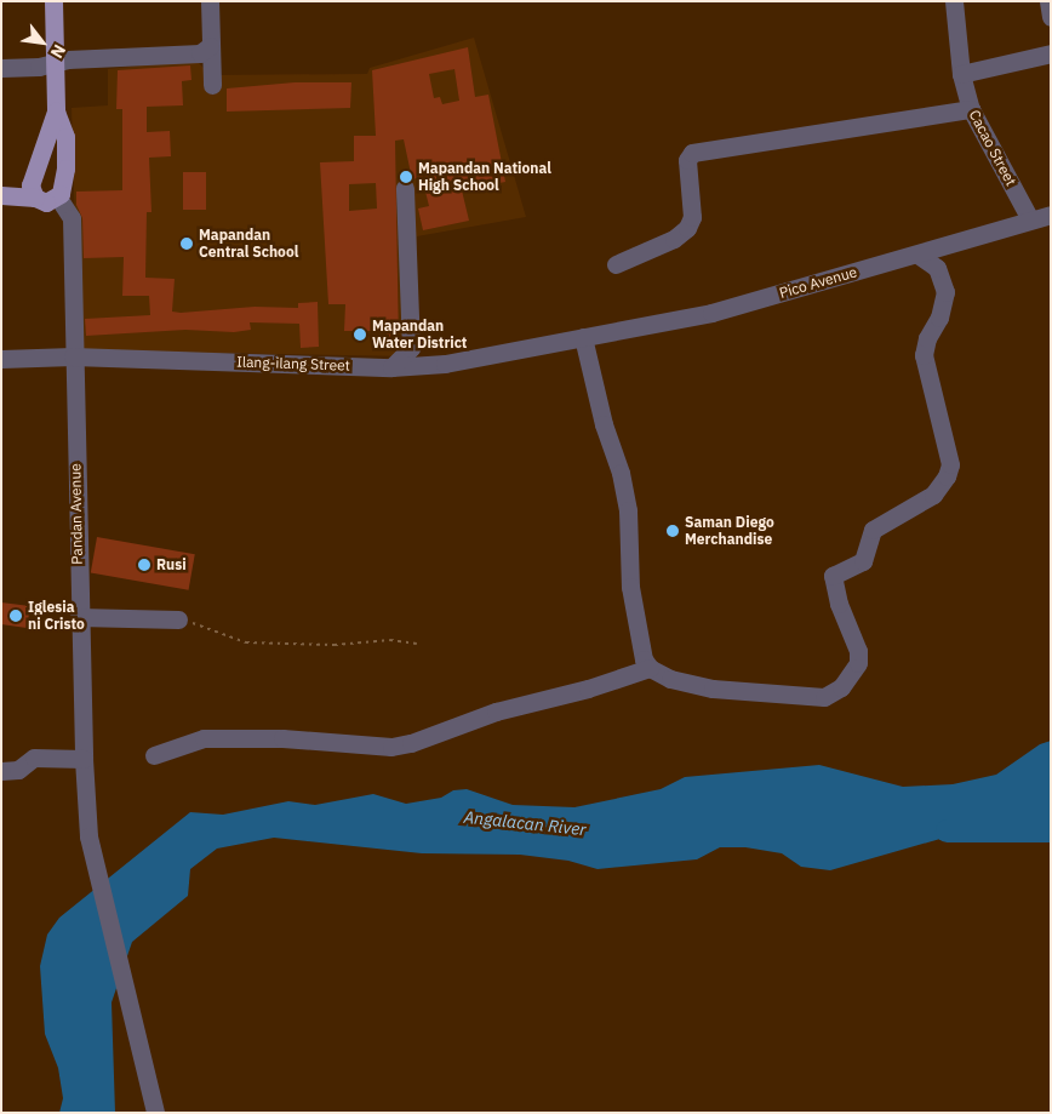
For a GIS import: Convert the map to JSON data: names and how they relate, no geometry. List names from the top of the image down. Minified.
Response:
{"streets":{"main road":["Pandan Avenue"],"street":["Cacao Street","Pico Avenue","Ilang-ilang Street"]},"crossings":[["Cacao Street","Pico Avenue"],["Pico Avenue","Ilang-ilang Street"],["Ilang-ilang Street","Pandan Avenue"]],"water":["Angalacan River"],"places":["Mapandan National High School","Mapandan Central School","Mapandan Water District","Saman Diego Merchandise","Rusi","Iglesia ni Cristo"],"north":"bottom right"}
